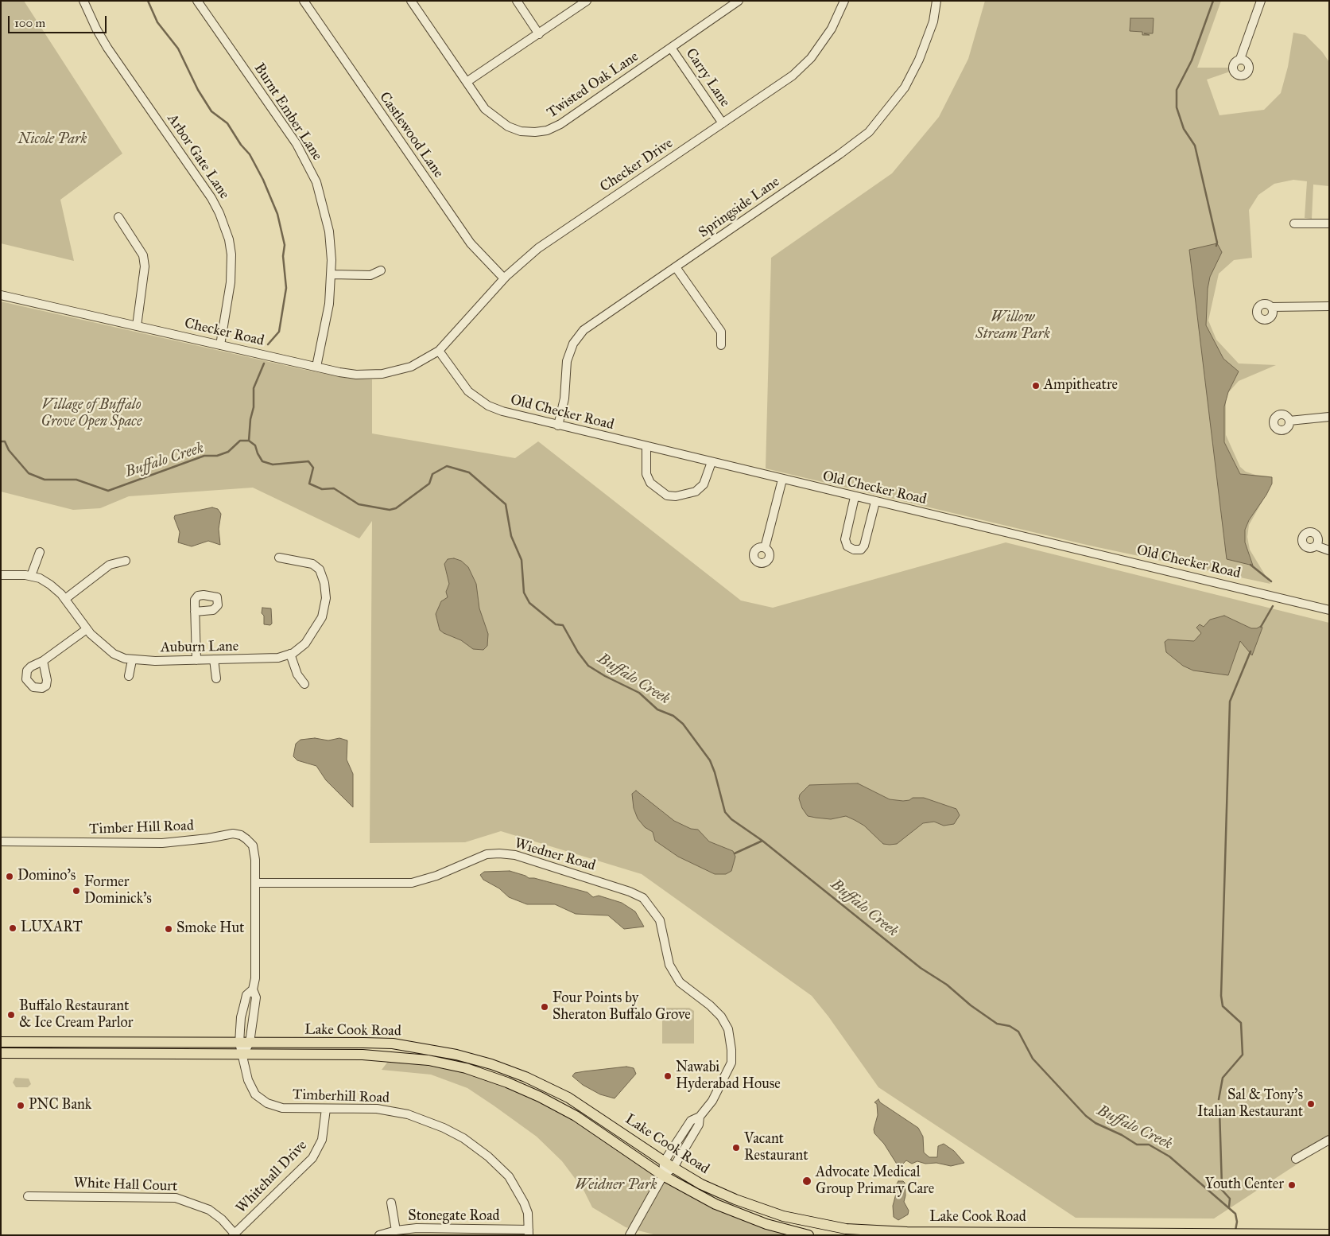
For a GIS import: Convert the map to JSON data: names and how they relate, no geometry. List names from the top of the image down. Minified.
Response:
{"streets":{"main road":["Lake Cook Road"],"street":["Carry Lane","Twisted Oak Lane","Burnt Ember Lane","Castlewood Lane","Arbor Gate Lane","Checker Drive","Springside Lane","Checker Road","Old Checker Road","Auburn Lane","Timber Hill Road","Wiedner Road","Timberhill Road","Whitehall Drive","White Hall Court","Stonegate Road"]},"crossings":[["Carry Lane","Twisted Oak Lane"],["Carry Lane","Checker Drive"],["Burnt Ember Lane","Checker Road"],["Castlewood Lane","Checker Drive"],["Arbor Gate Lane","Checker Road"],["Checker Drive","Checker Road"],["Checker Drive","Old Checker Road"],["Springside Lane","Old Checker Road"],["Checker Road","Old Checker Road"],["Timber Hill Road","Wiedner Road"],["Timber Hill Road","Lake Cook Road"],["Timber Hill Road","Timberhill Road"],["Lake Cook Road","Timberhill Road"],["Timberhill Road","Whitehall Drive"],["Timberhill Road","Stonegate Road"],["Whitehall Drive","White Hall Court"]],"water":["Buffalo Creek"],"parks":["Nicole Park","Willow Stream Park","Village of Buffalo Grove Open Space","Weidner Park"],"places":["Ampitheatre","Domino's","Former Dominick's","LUXART","Smoke Hut","Four Points by Sheraton Buffalo Grove","Buffalo Restaurant & Ice Cream Parlor","Nawabi Hyderabad House","Sal & Tony's Italian Restaurant","PNC Bank","Vacant Restaurant","Advocate Medical Group Primary Care","Youth Center"],"scale_bar":"100 m"}
